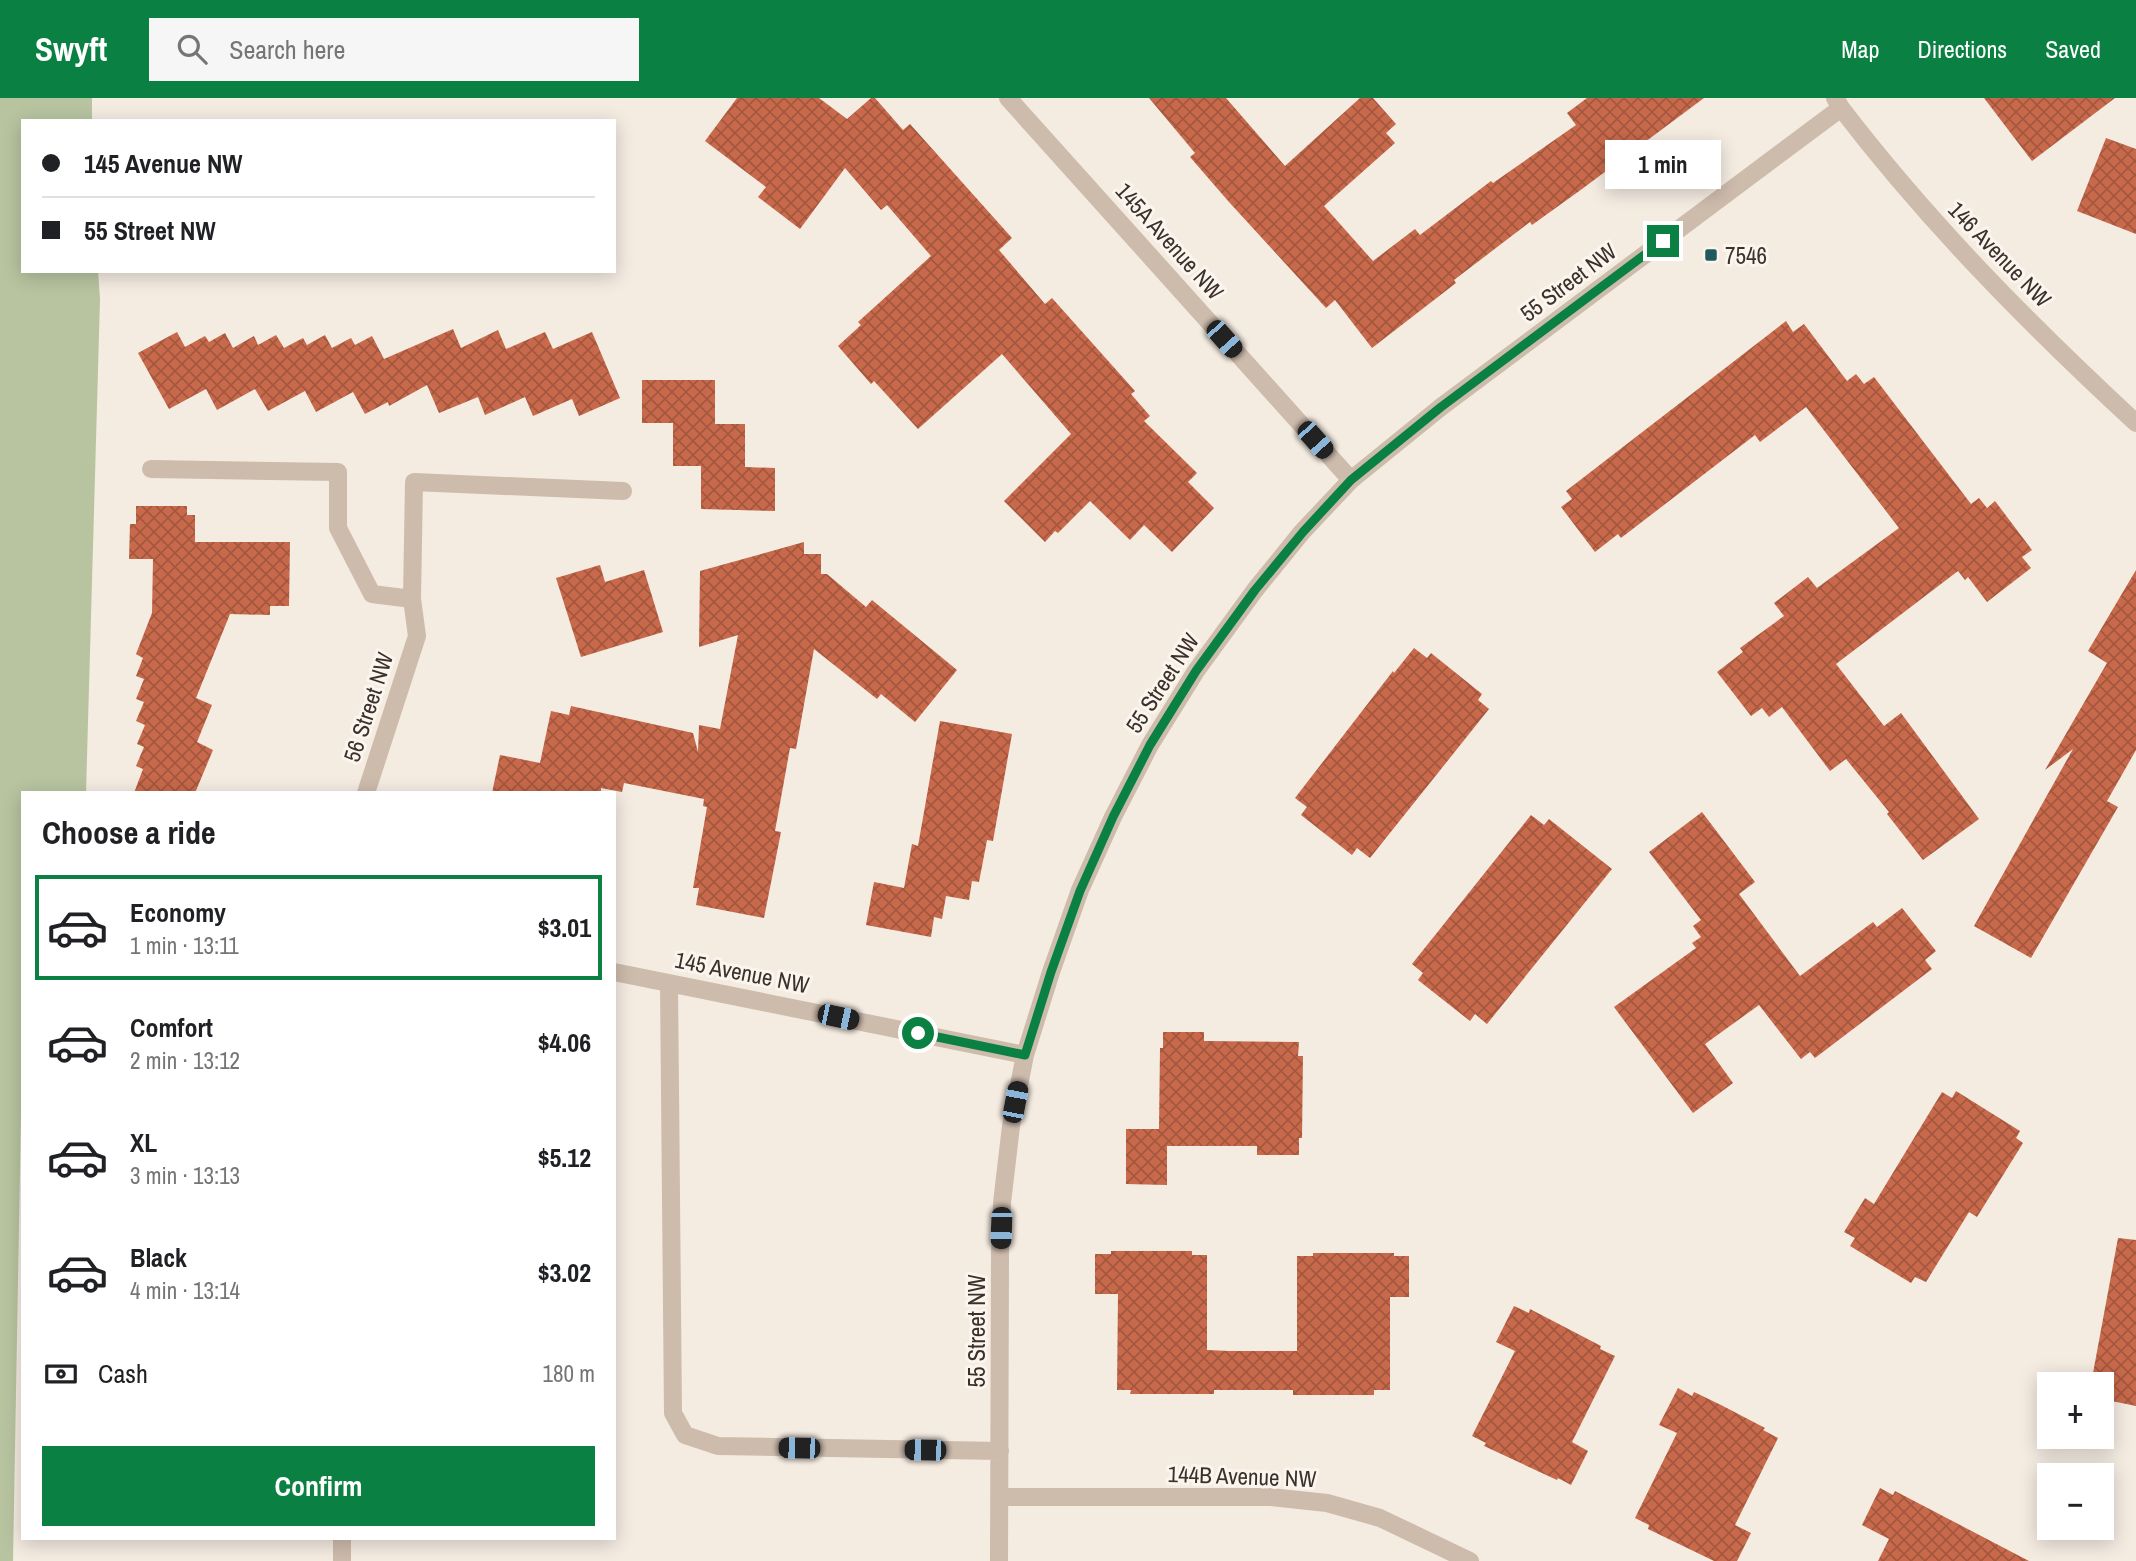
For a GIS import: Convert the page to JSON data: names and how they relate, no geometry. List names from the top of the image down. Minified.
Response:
{"streets":{"street":["145A Avenue NW","146 Avenue NW","55 Street NW","56 Street NW","145 Avenue NW","144B Avenue NW"]},"crossings":[["145A Avenue NW","55 Street NW"],["146 Avenue NW","55 Street NW"],["55 Street NW","145 Avenue NW"],["55 Street NW","144B Avenue NW"]],"places":{"transit":["7546"]},"page":{"header":"Swyft","search":"Search here","nav":["Map","Directions","Saved"],"banner":["145 Avenue NW","55 Street NW"],"bubble":"1 min","heading":"Choose a ride","list":[{"name":"Economy","note":"1 min · 13:11","value":"$3.01"},{"name":"Comfort","note":"2 min · 13:12","value":"$4.06"},{"name":"XL","note":"3 min · 13:13","value":"$5.12"},{"name":"Black","note":"4 min · 13:14","value":"$3.02"}],"pay":["Cash","180 m"],"map_buttons":["+","−"],"buttons":"Confirm"}}
